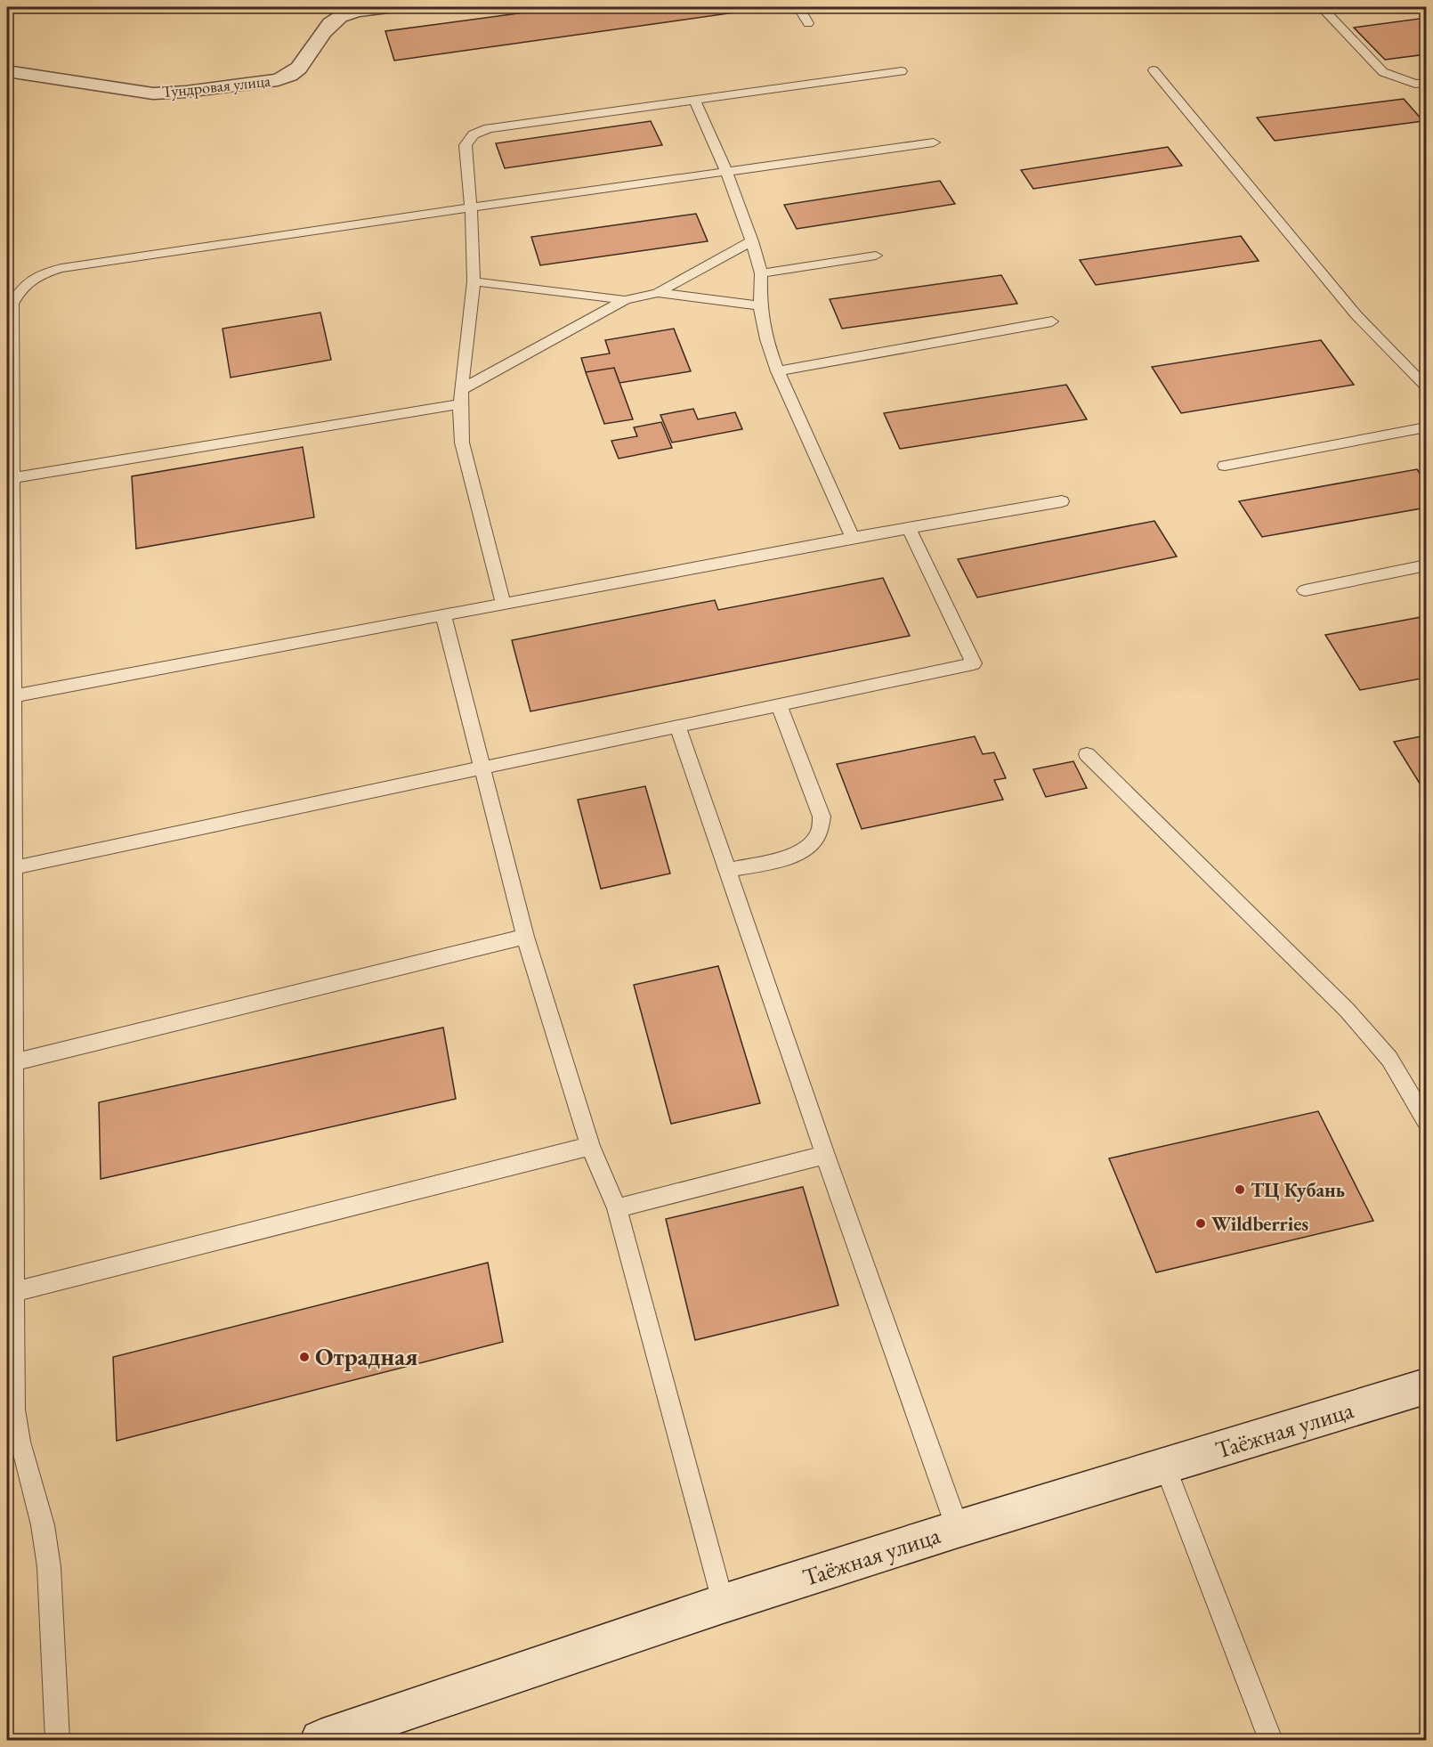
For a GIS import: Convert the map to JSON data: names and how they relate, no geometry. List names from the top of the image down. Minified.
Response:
{"streets":{"street":["Тундровая улица","Таёжная улица"]},"places":["ТЦ Кубань","Wildberries","Отрадная"]}
